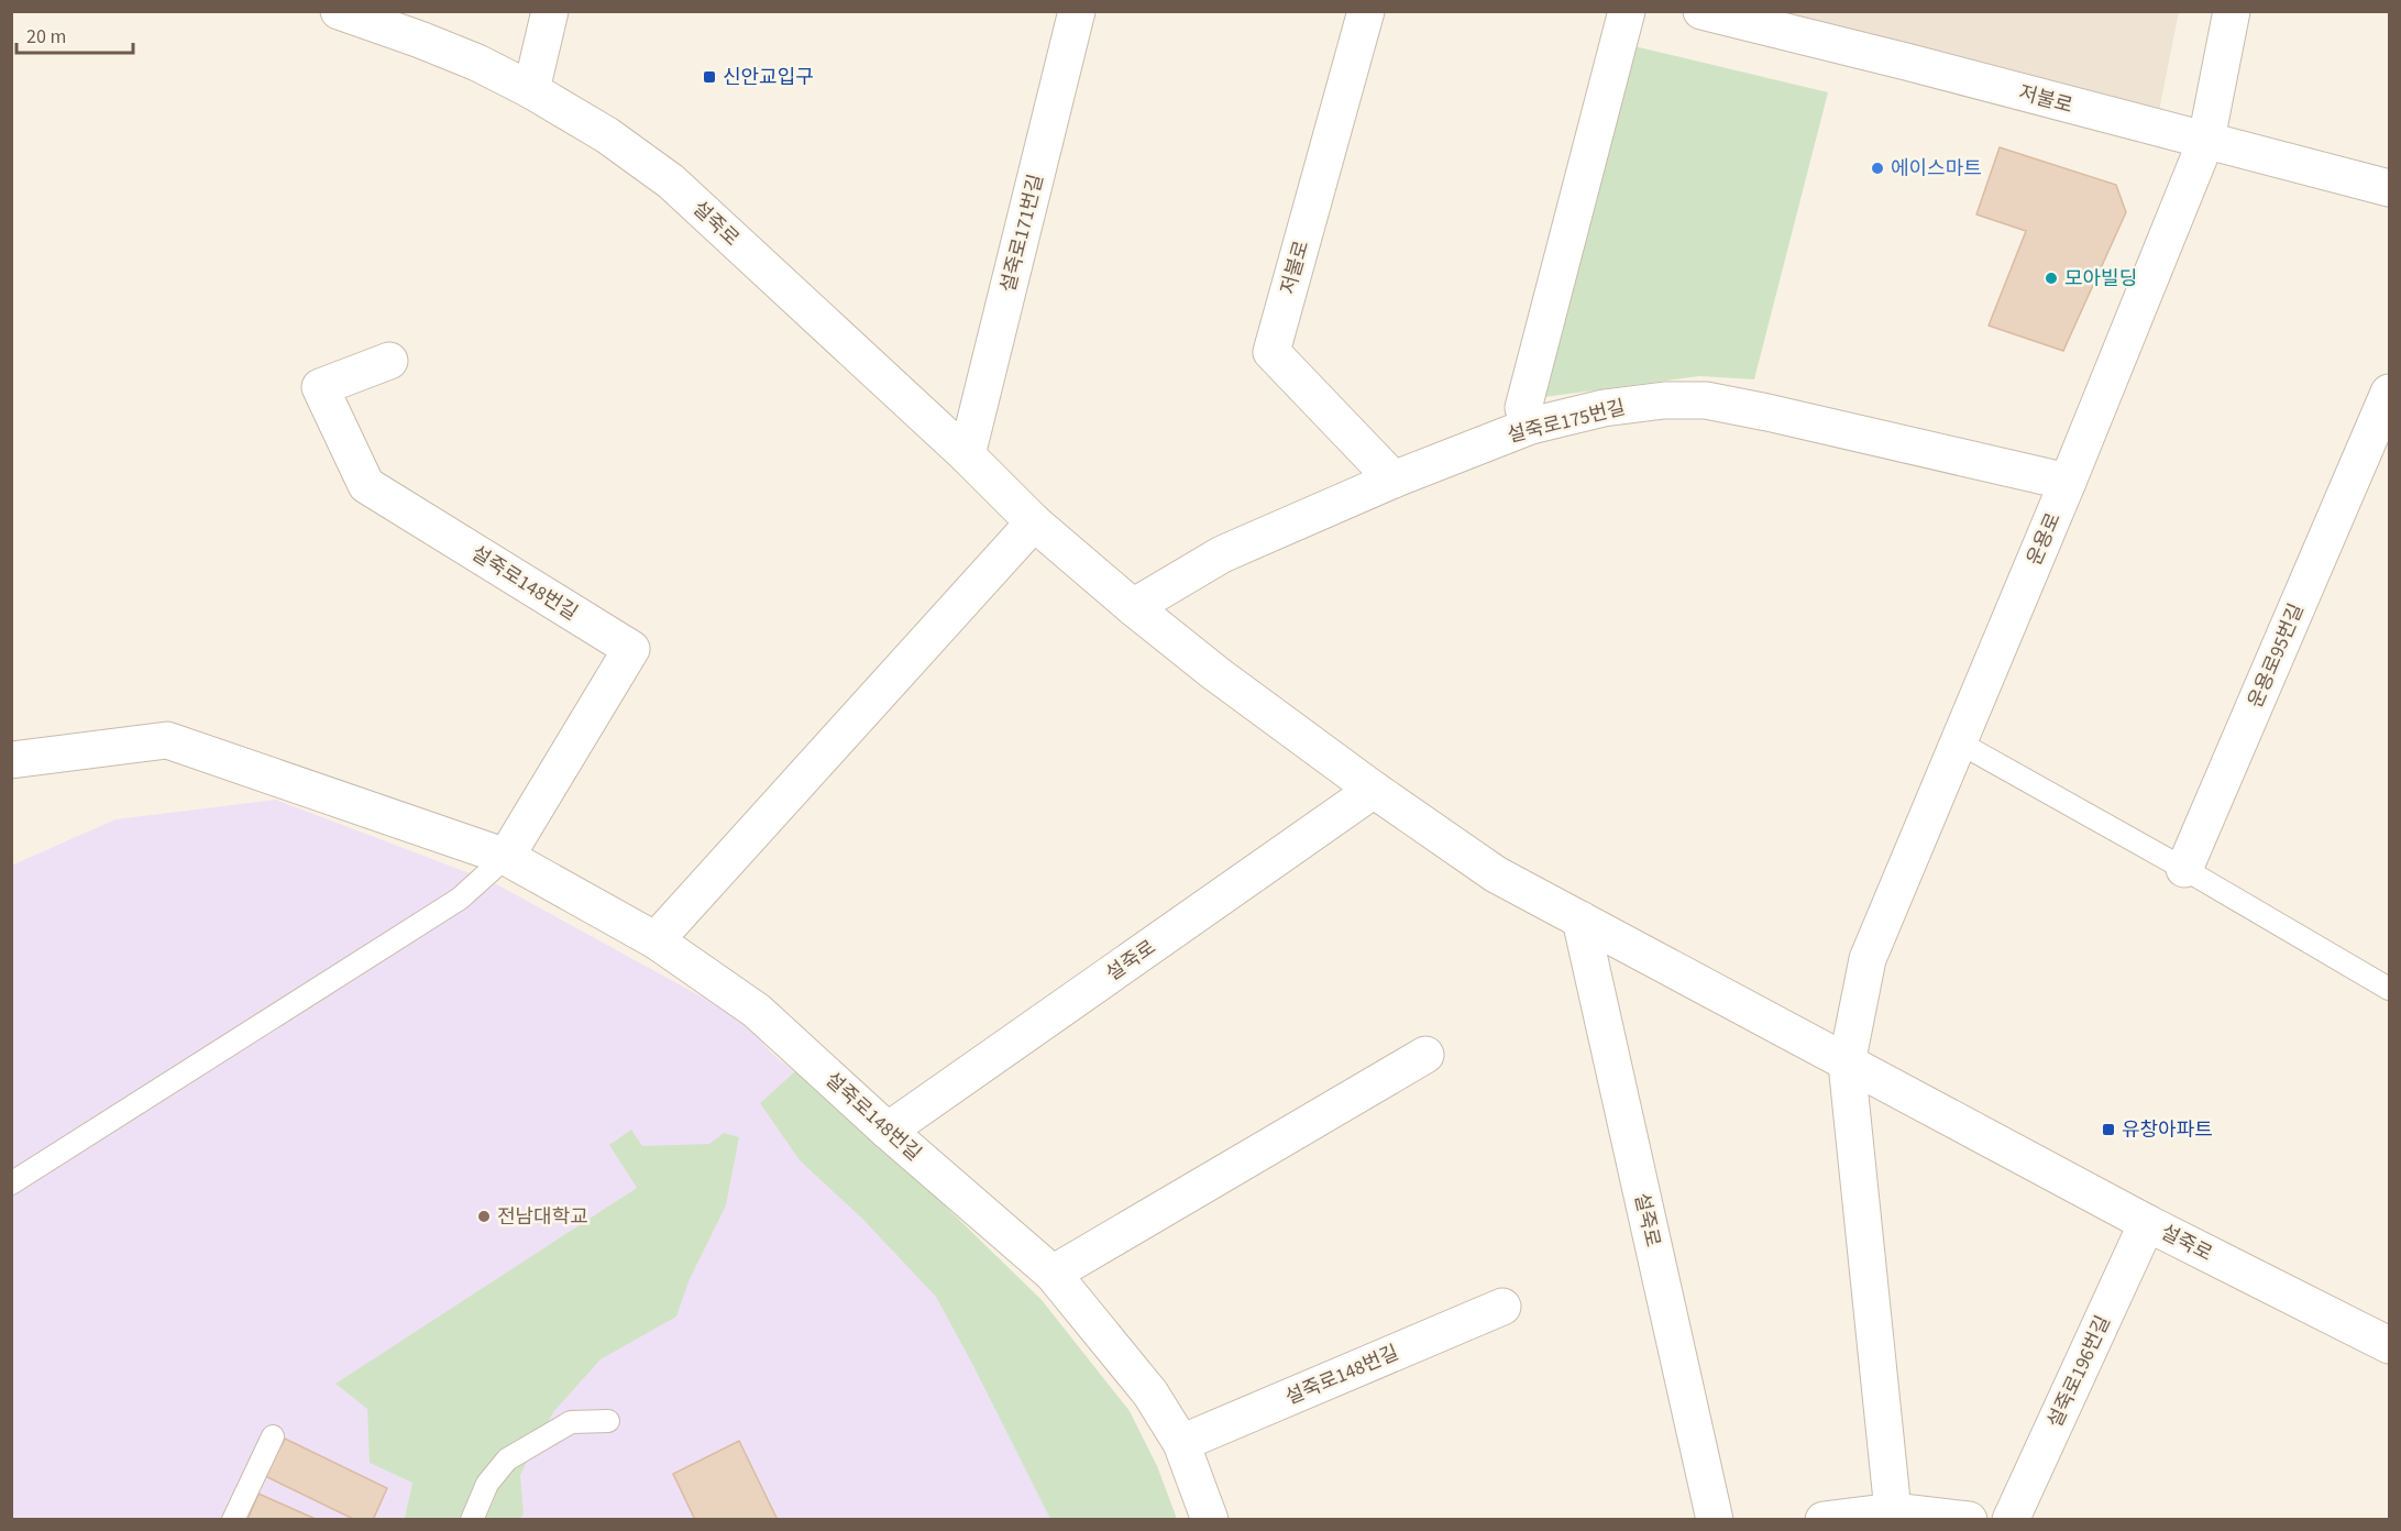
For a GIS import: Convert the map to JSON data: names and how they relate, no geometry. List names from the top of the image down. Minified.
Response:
{"streets":{"street":["저불로","설죽로","설죽로171번길","설죽로175번길","운용로","설죽로148번길","운용로95번길","설죽로196번길"]},"crossings":[["저불로","설죽로175번길"],["저불로","운용로"],["설죽로","설죽로171번길"],["설죽로","설죽로175번길"],["설죽로","운용로"],["설죽로","설죽로148번길"],["설죽로","설죽로196번길"],["설죽로175번길","운용로"]],"places":{"transit":["신안교입구","유창아파트"],"other":["에이스마트","모아빌딩","전남대학교"]},"scale_bar":"20 m"}
